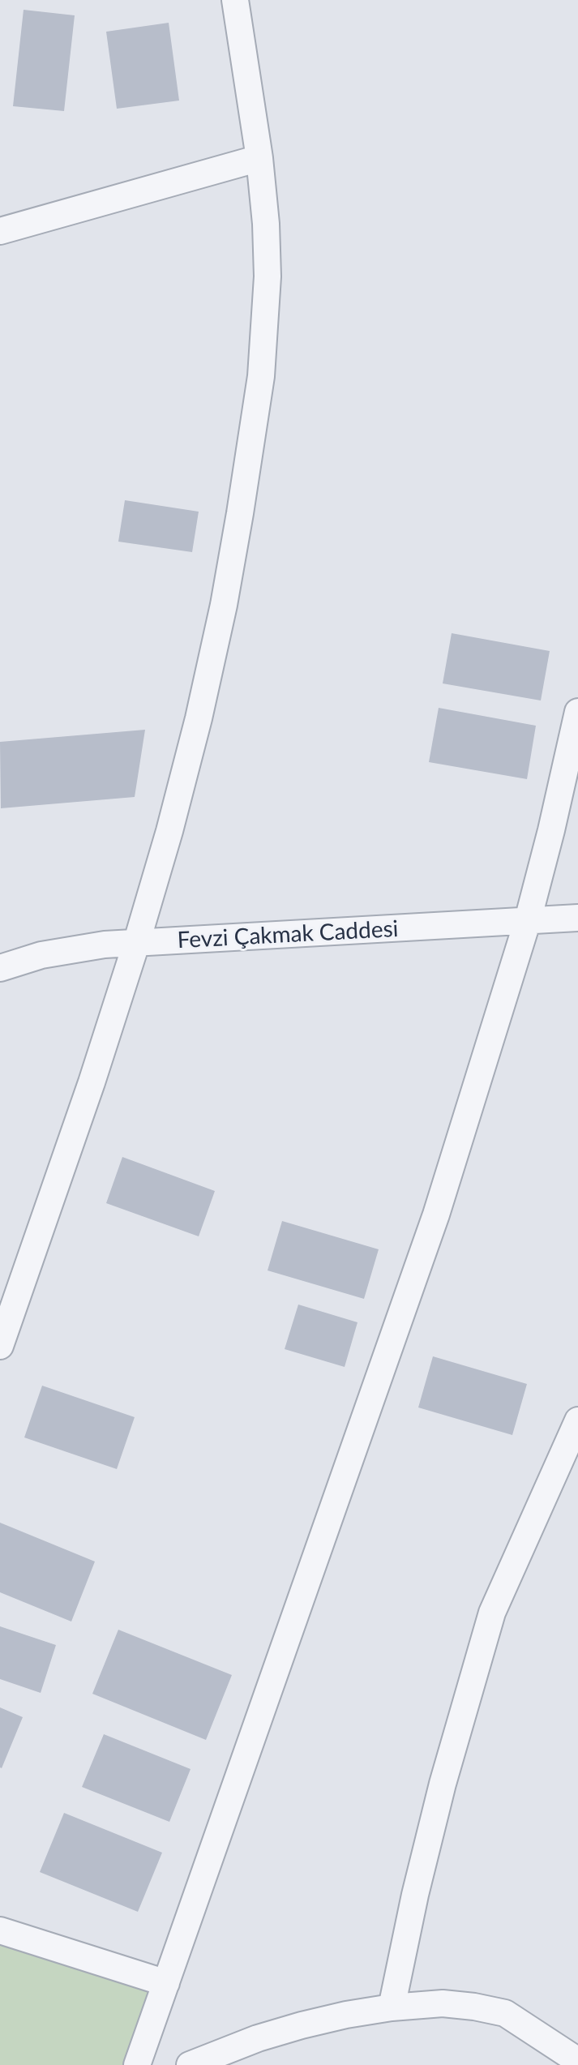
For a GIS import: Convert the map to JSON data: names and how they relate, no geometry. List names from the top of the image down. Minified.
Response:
{"streets":{"street":["Fevzi Çakmak Caddesi"]}}
